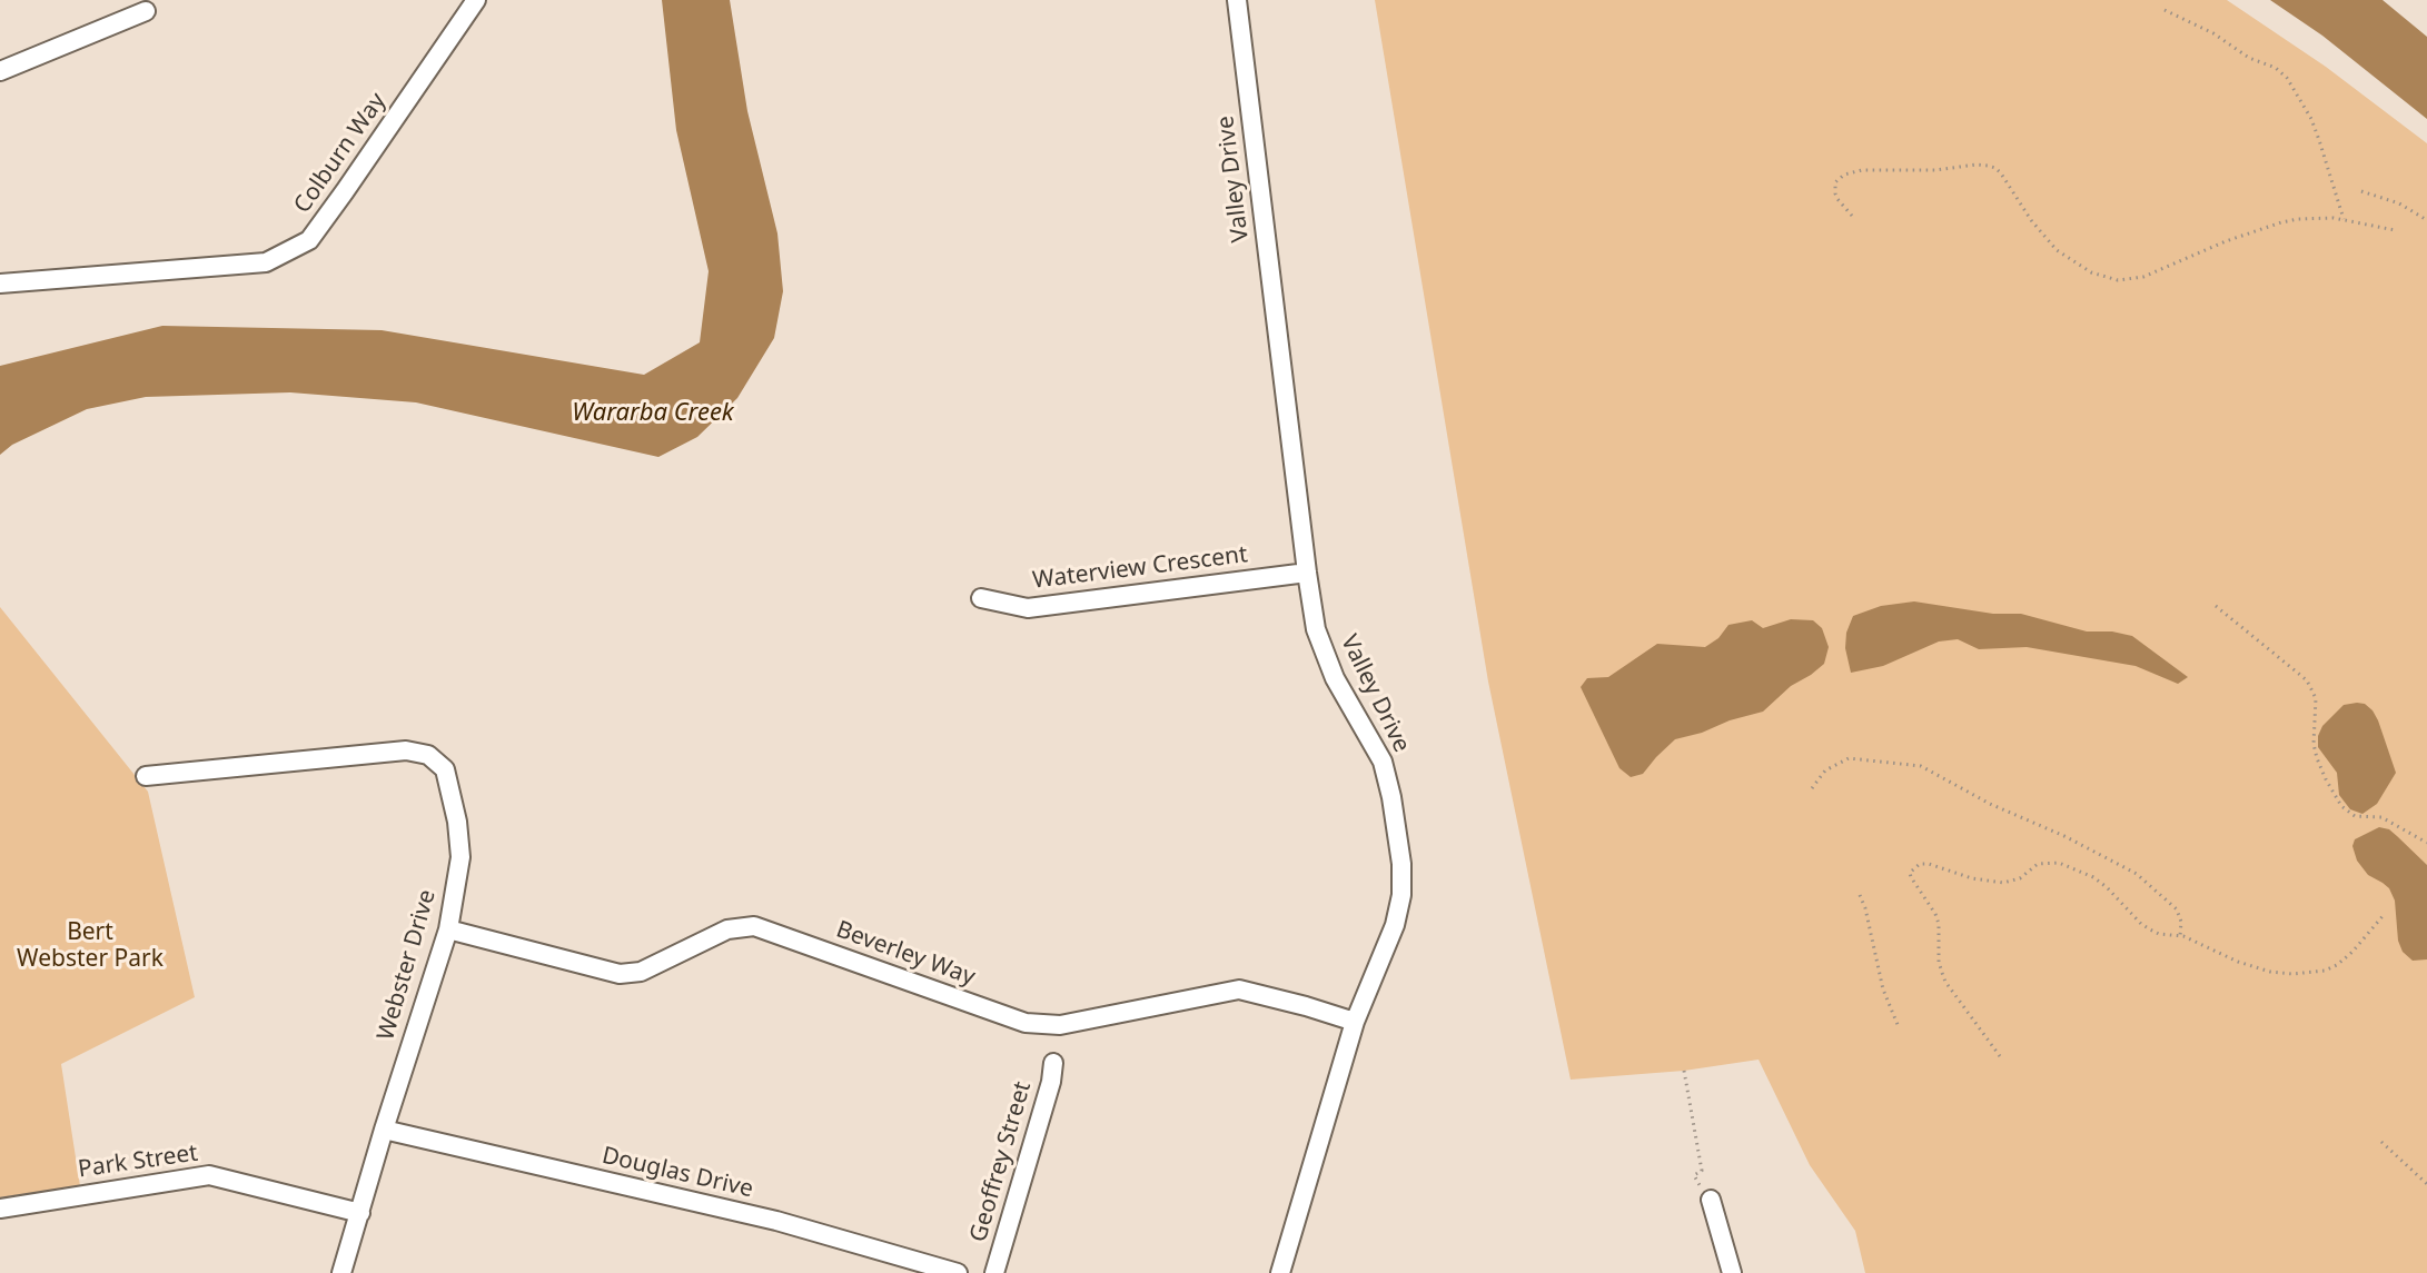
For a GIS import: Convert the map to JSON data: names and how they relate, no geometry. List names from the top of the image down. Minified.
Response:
{"streets":{"street":["Colburn Way","Valley Drive","Waterview Crescent","Beverley Way","Webster Drive","Park Street","Geoffrey Street","Douglas Drive"]},"crossings":[["Valley Drive","Waterview Crescent"],["Valley Drive","Beverley Way"],["Beverley Way","Webster Drive"],["Webster Drive","Park Street"],["Webster Drive","Douglas Drive"]],"water":["Wararba Creek"],"parks":["Bert Webster Park"]}
